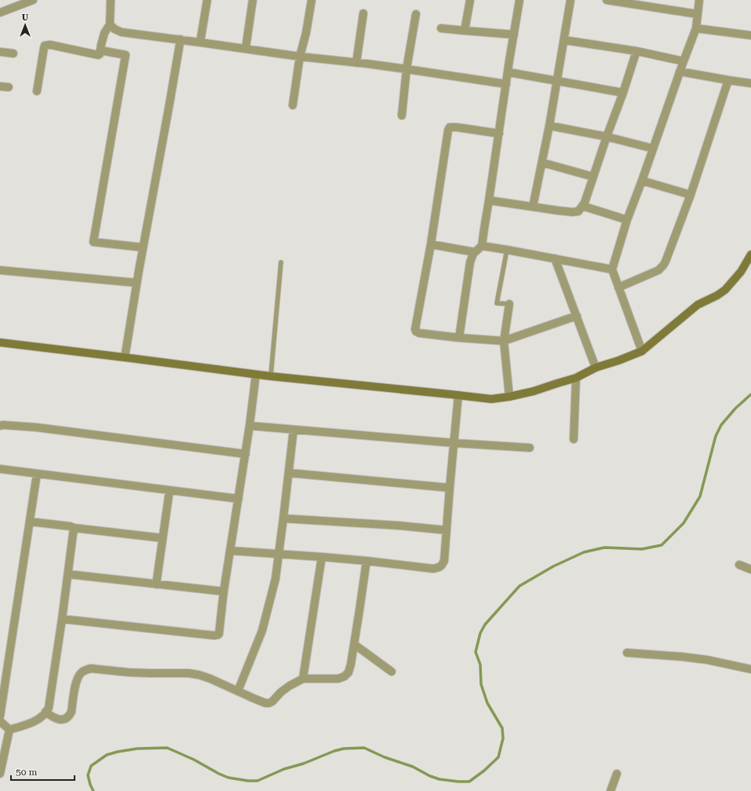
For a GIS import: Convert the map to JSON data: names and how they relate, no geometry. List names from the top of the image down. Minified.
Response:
{"scale_bar":"50 m","north":"top"}
